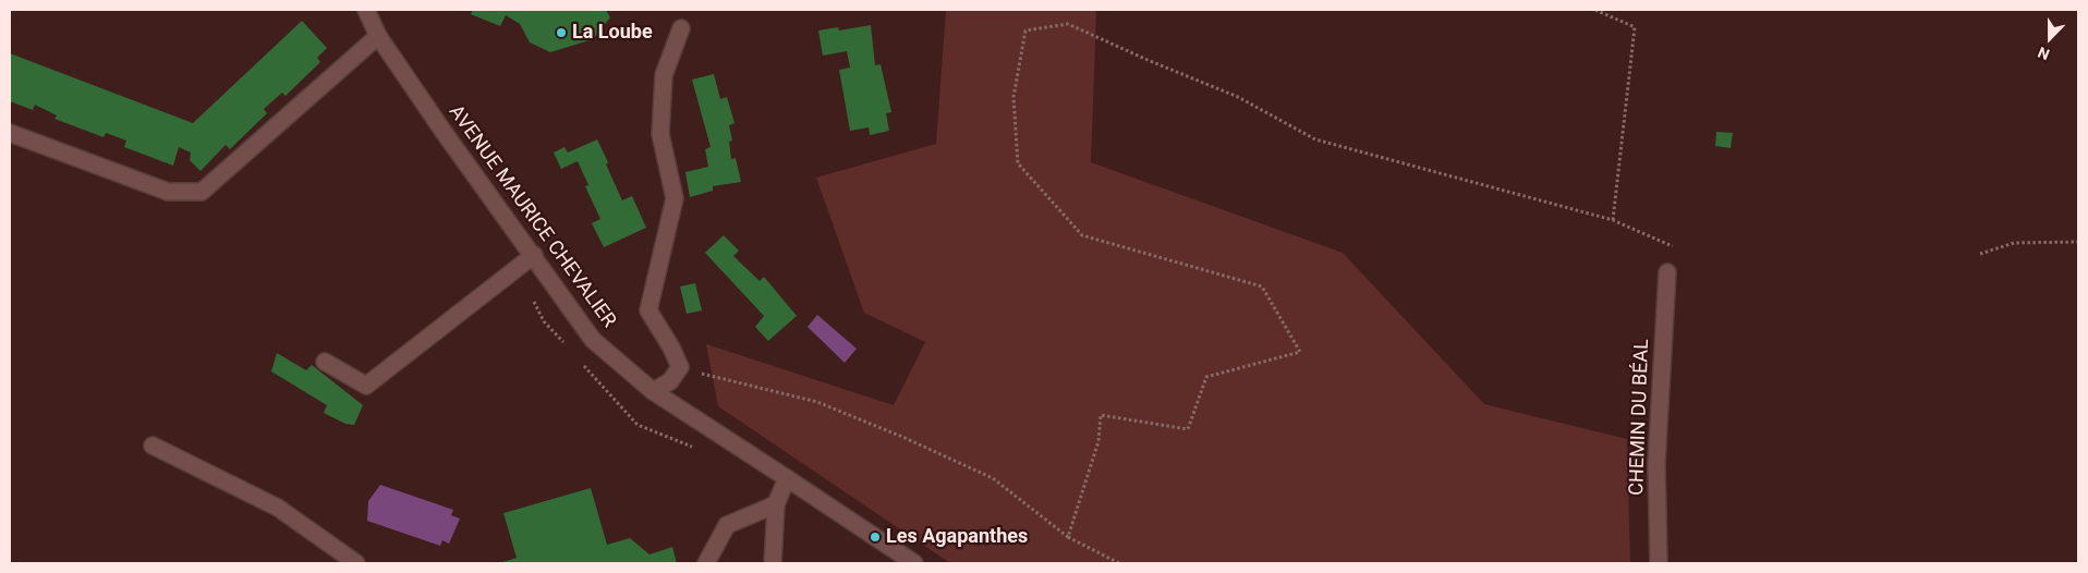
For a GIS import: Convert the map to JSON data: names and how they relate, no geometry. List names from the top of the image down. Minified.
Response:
{"streets":{"street":["AVENUE MAURICE CHEVALIER","CHEMIN DU BÉAL"]},"places":["La Loube","Les Agapanthes"],"north":"bottom"}
